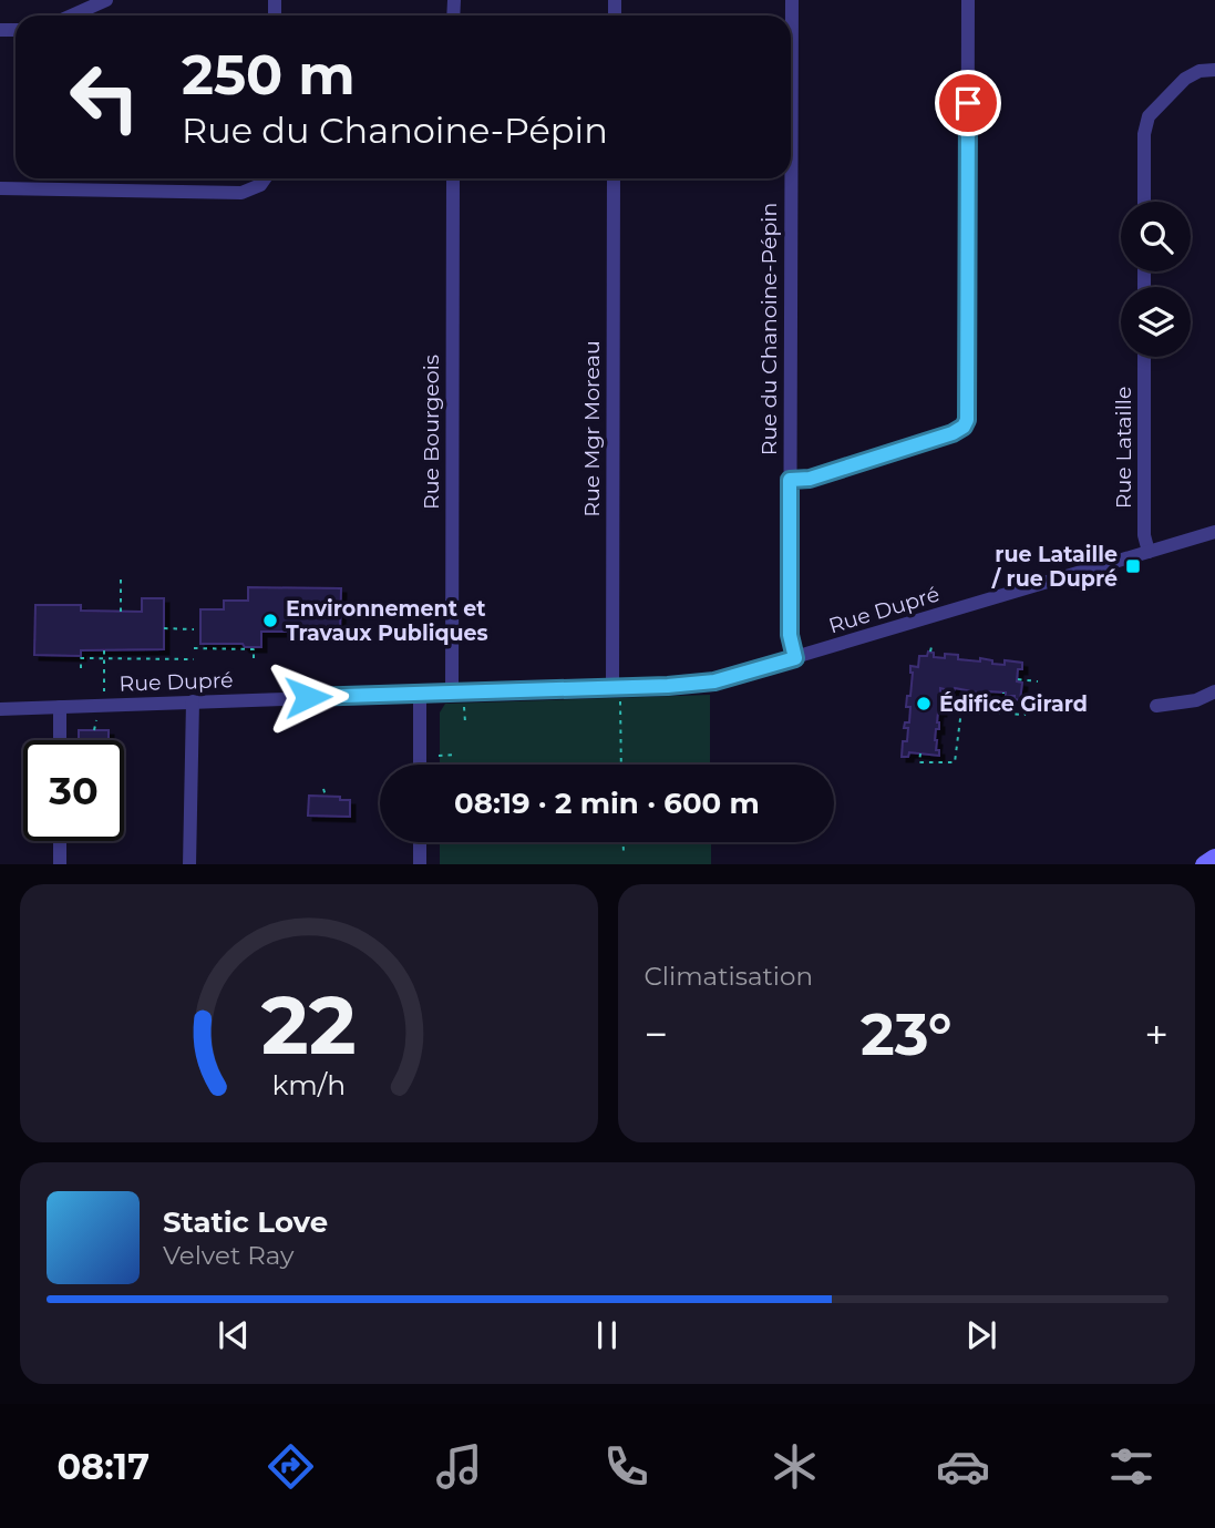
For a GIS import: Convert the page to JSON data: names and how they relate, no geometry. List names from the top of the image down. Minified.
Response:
{"streets":{"street":["Rue du Chanoine-Pépin","Rue Mgr Moreau","Rue Bourgeois","Rue Lataille","Rue Dupré"]},"crossings":[["Rue du Chanoine-Pépin","Rue Dupré"],["Rue Mgr Moreau","Rue Dupré"],["Rue Bourgeois","Rue Dupré"],["Rue Lataille","Rue Dupré"]],"places":{"transit":["rue Lataille / rue Dupré"],"other":["Environnement et Travaux Publiques","Édifice Girard"]},"page":{"turn":["250 m","Rue du Chanoine-Pépin"],"limit":"30","trip":"08:19 · 2 min · 600 m","tile":"Climatisation","heat":["−","23°","+"],"song":["Static Love","Velvet Ray"],"tabs":"08:17","gauge":["22","km/h"]}}
